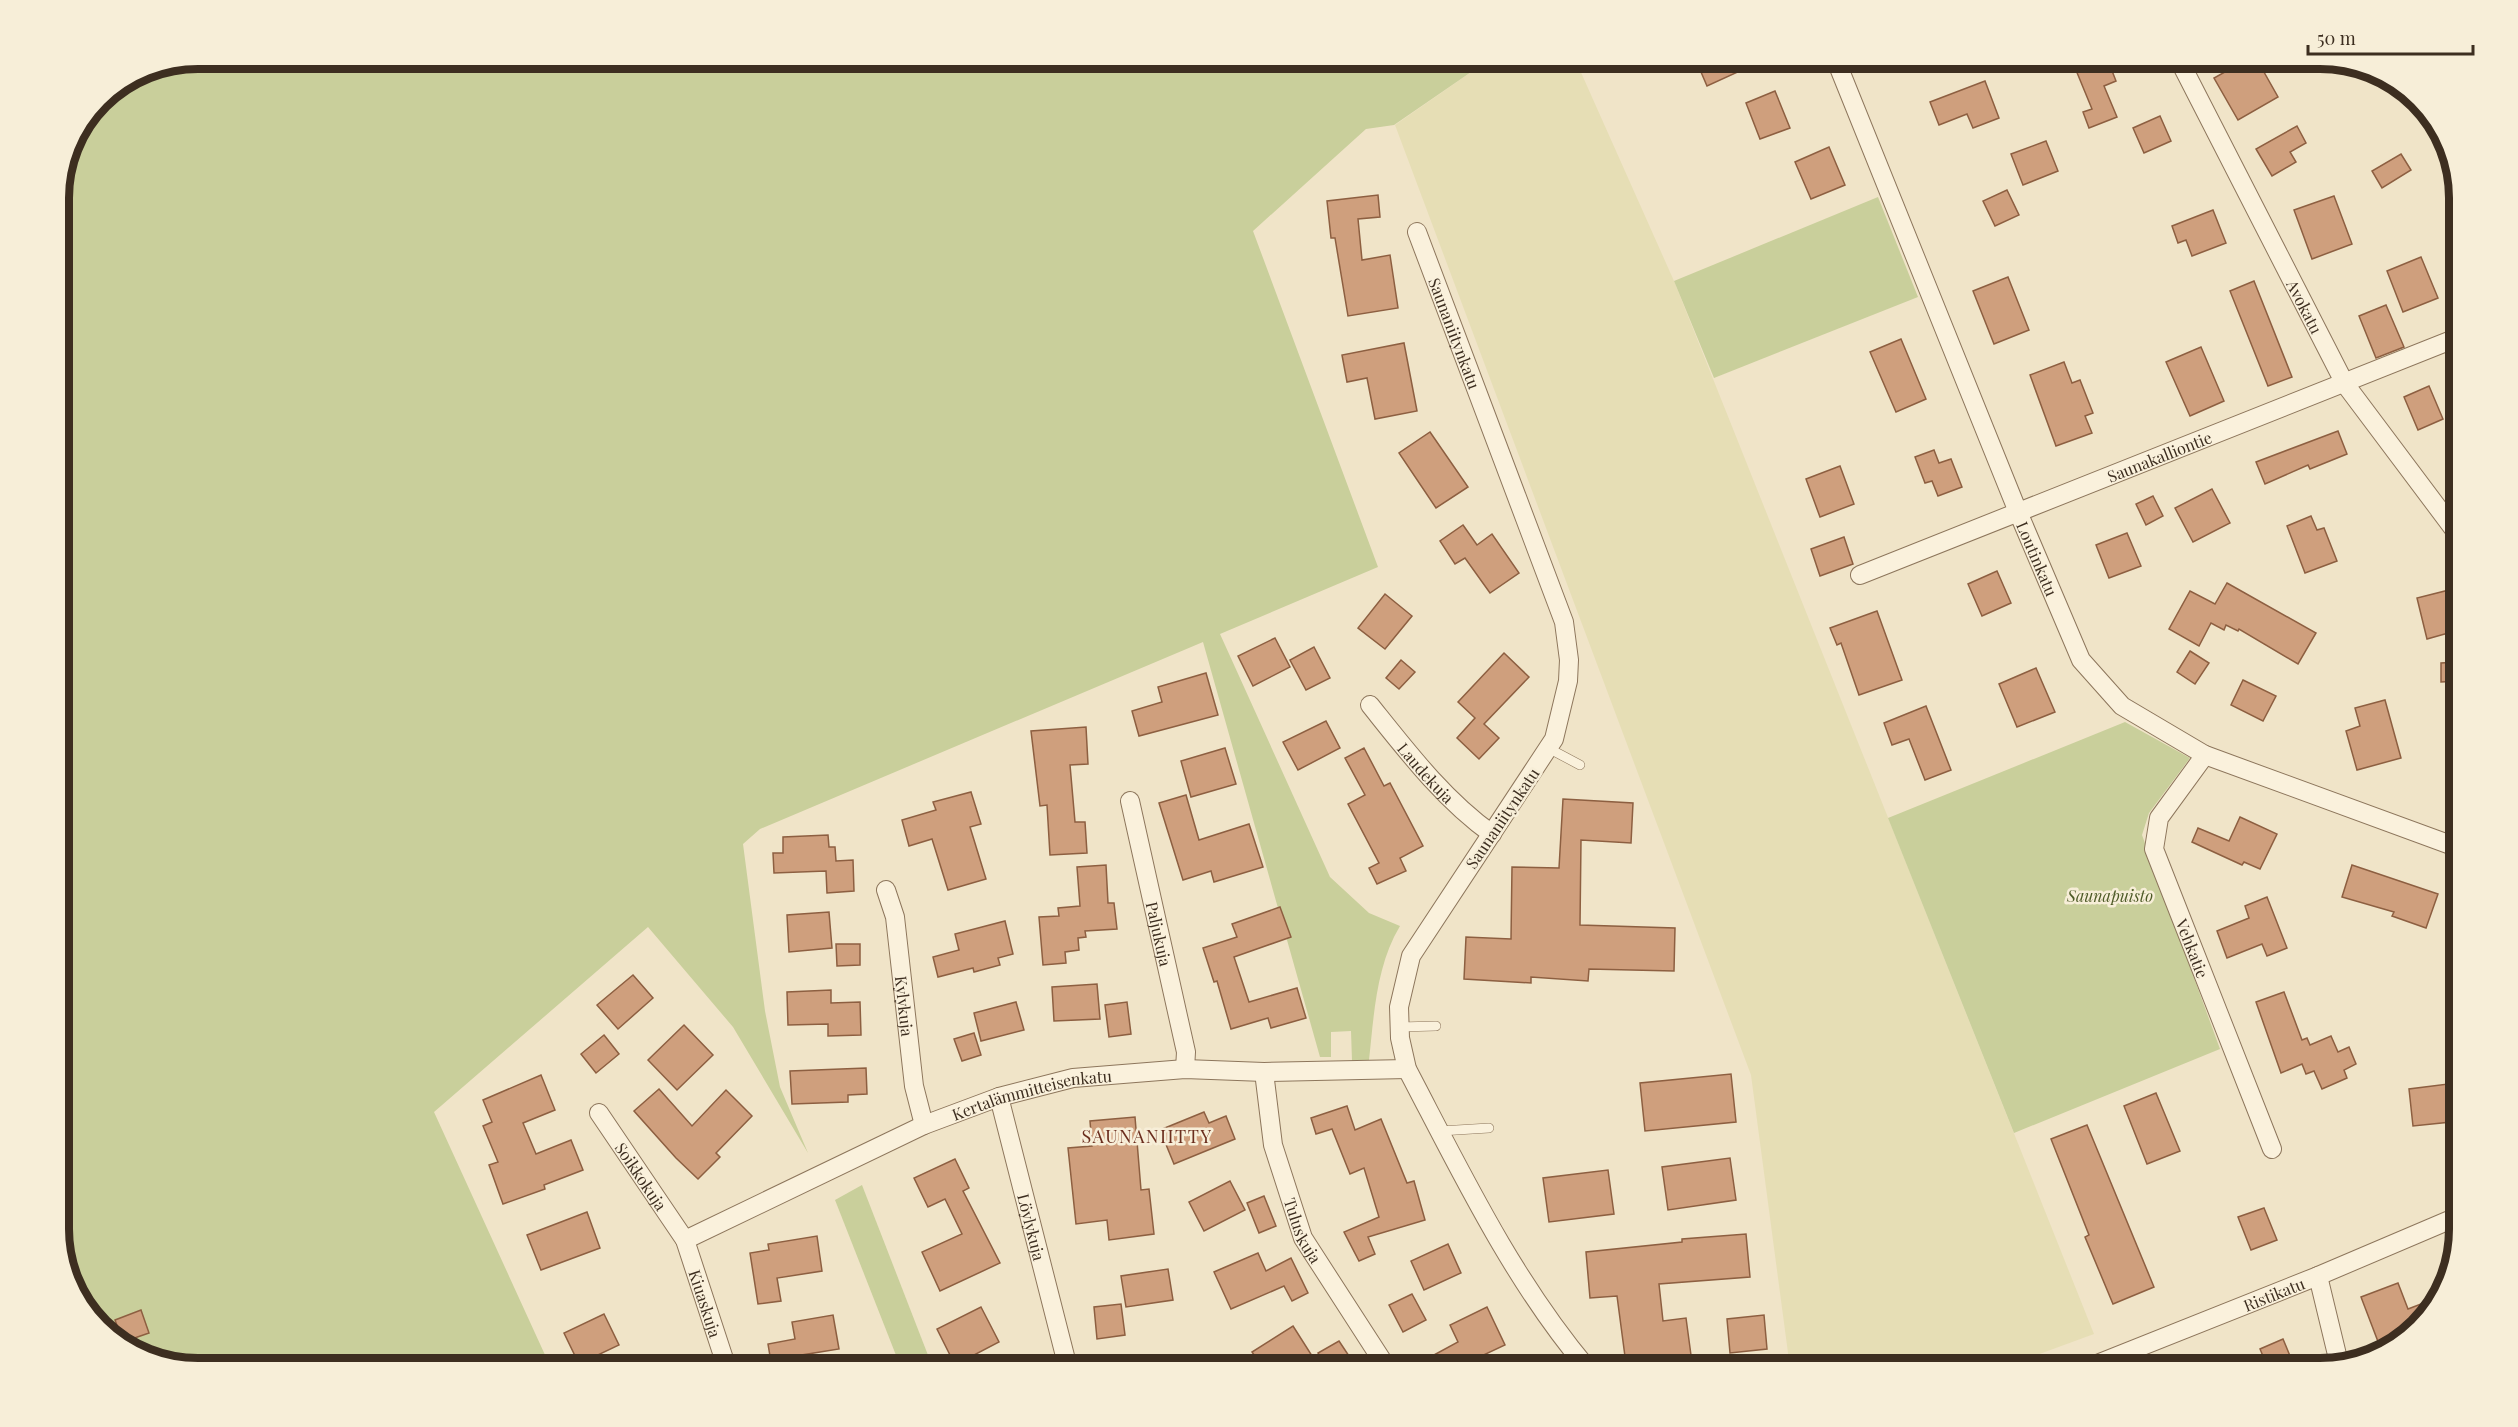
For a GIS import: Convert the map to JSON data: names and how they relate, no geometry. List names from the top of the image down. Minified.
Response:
{"streets":{"street":["Avokatu","Saunaniitynkatu","Saunakalliontie","Loutinkatu","Laudekuja","Paljukuja","Vehkatie","Kylykuja","Kertalämmitteisenkatu","Soikkokuja","Löylykuja","Tuluskuja","Ristikatu","Kiuaskuja"]},"crossings":[["Avokatu","Saunakalliontie"],["Saunaniitynkatu","Laudekuja"],["Saunaniitynkatu","Kertalämmitteisenkatu"],["Saunakalliontie","Loutinkatu"],["Loutinkatu","Vehkatie"],["Paljukuja","Kertalämmitteisenkatu"],["Kylykuja","Kertalämmitteisenkatu"],["Kertalämmitteisenkatu","Soikkokuja"],["Kertalämmitteisenkatu","Löylykuja"],["Kertalämmitteisenkatu","Tuluskuja"],["Kertalämmitteisenkatu","Kiuaskuja"],["Soikkokuja","Kiuaskuja"]],"districts":["SAUNANIITTY"],"parks":["Saunapuisto"],"scale_bar":"50 m"}
